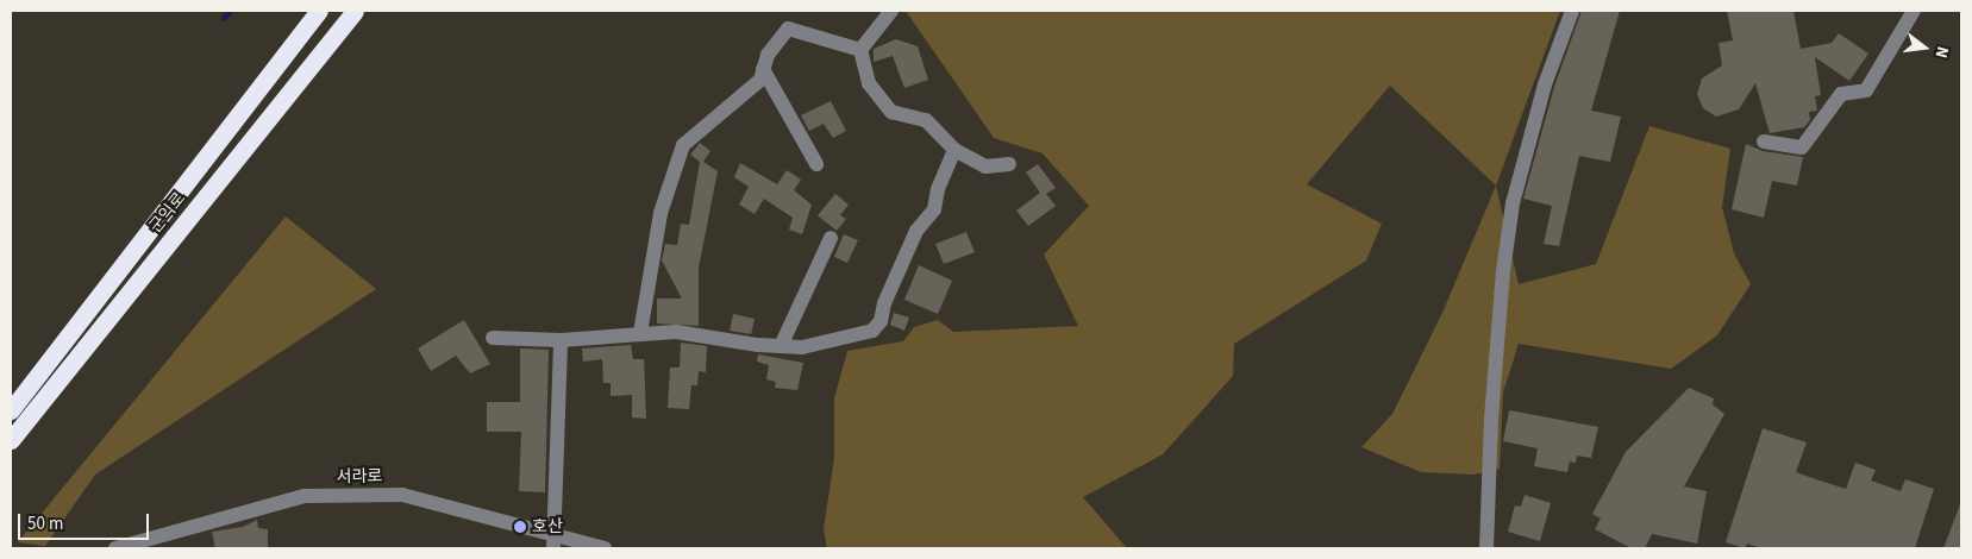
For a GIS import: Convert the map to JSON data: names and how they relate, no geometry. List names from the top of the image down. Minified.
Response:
{"streets":{"highway":["군익로"],"street":["서라로"]},"places":["호산"],"scale_bar":"50 m","north":"right"}
